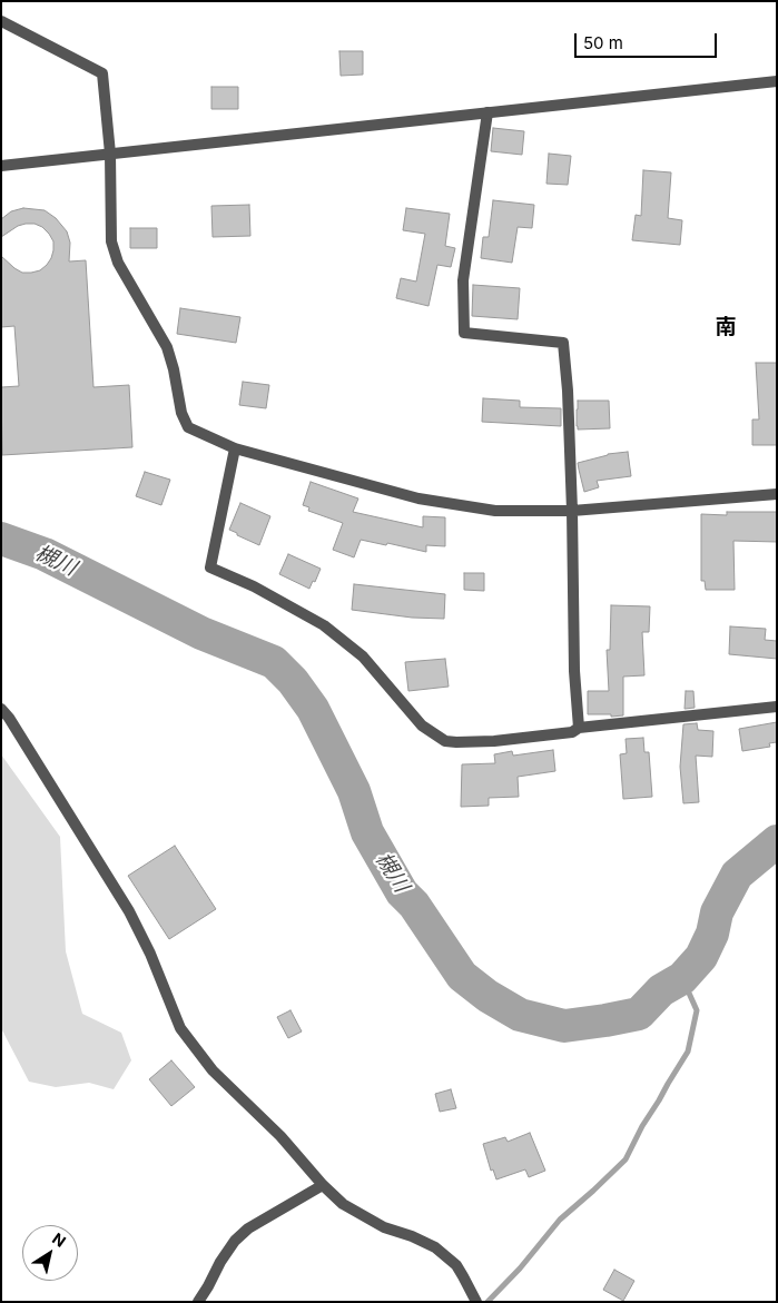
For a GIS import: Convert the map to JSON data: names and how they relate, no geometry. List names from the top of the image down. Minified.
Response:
{"districts":["南"],"water":["槻川"],"scale_bar":"50 m","north":"top right"}
